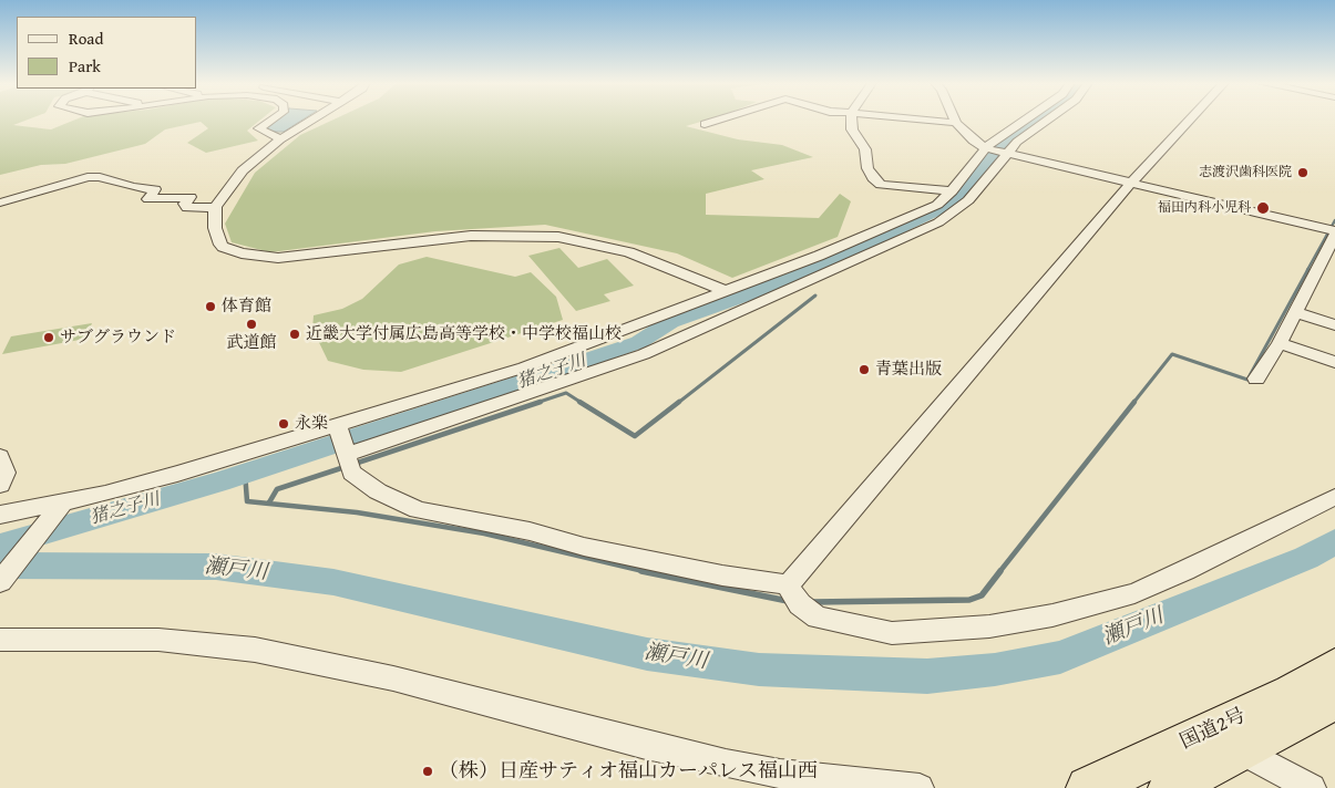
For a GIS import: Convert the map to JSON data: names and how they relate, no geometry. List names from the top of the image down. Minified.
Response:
{"streets":{"highway":["国道2号"]},"water":["猪之子川","瀬戸川"],"places":["志渡沢歯科医院","福田内科小児科","体育館","武道館","近畿大学付属広島高等学校・中学校福山校","サブグラウンド","青葉出版","永楽","（株）日産サティオ福山カーパレス福山西"],"legend":["Road","Park"]}
